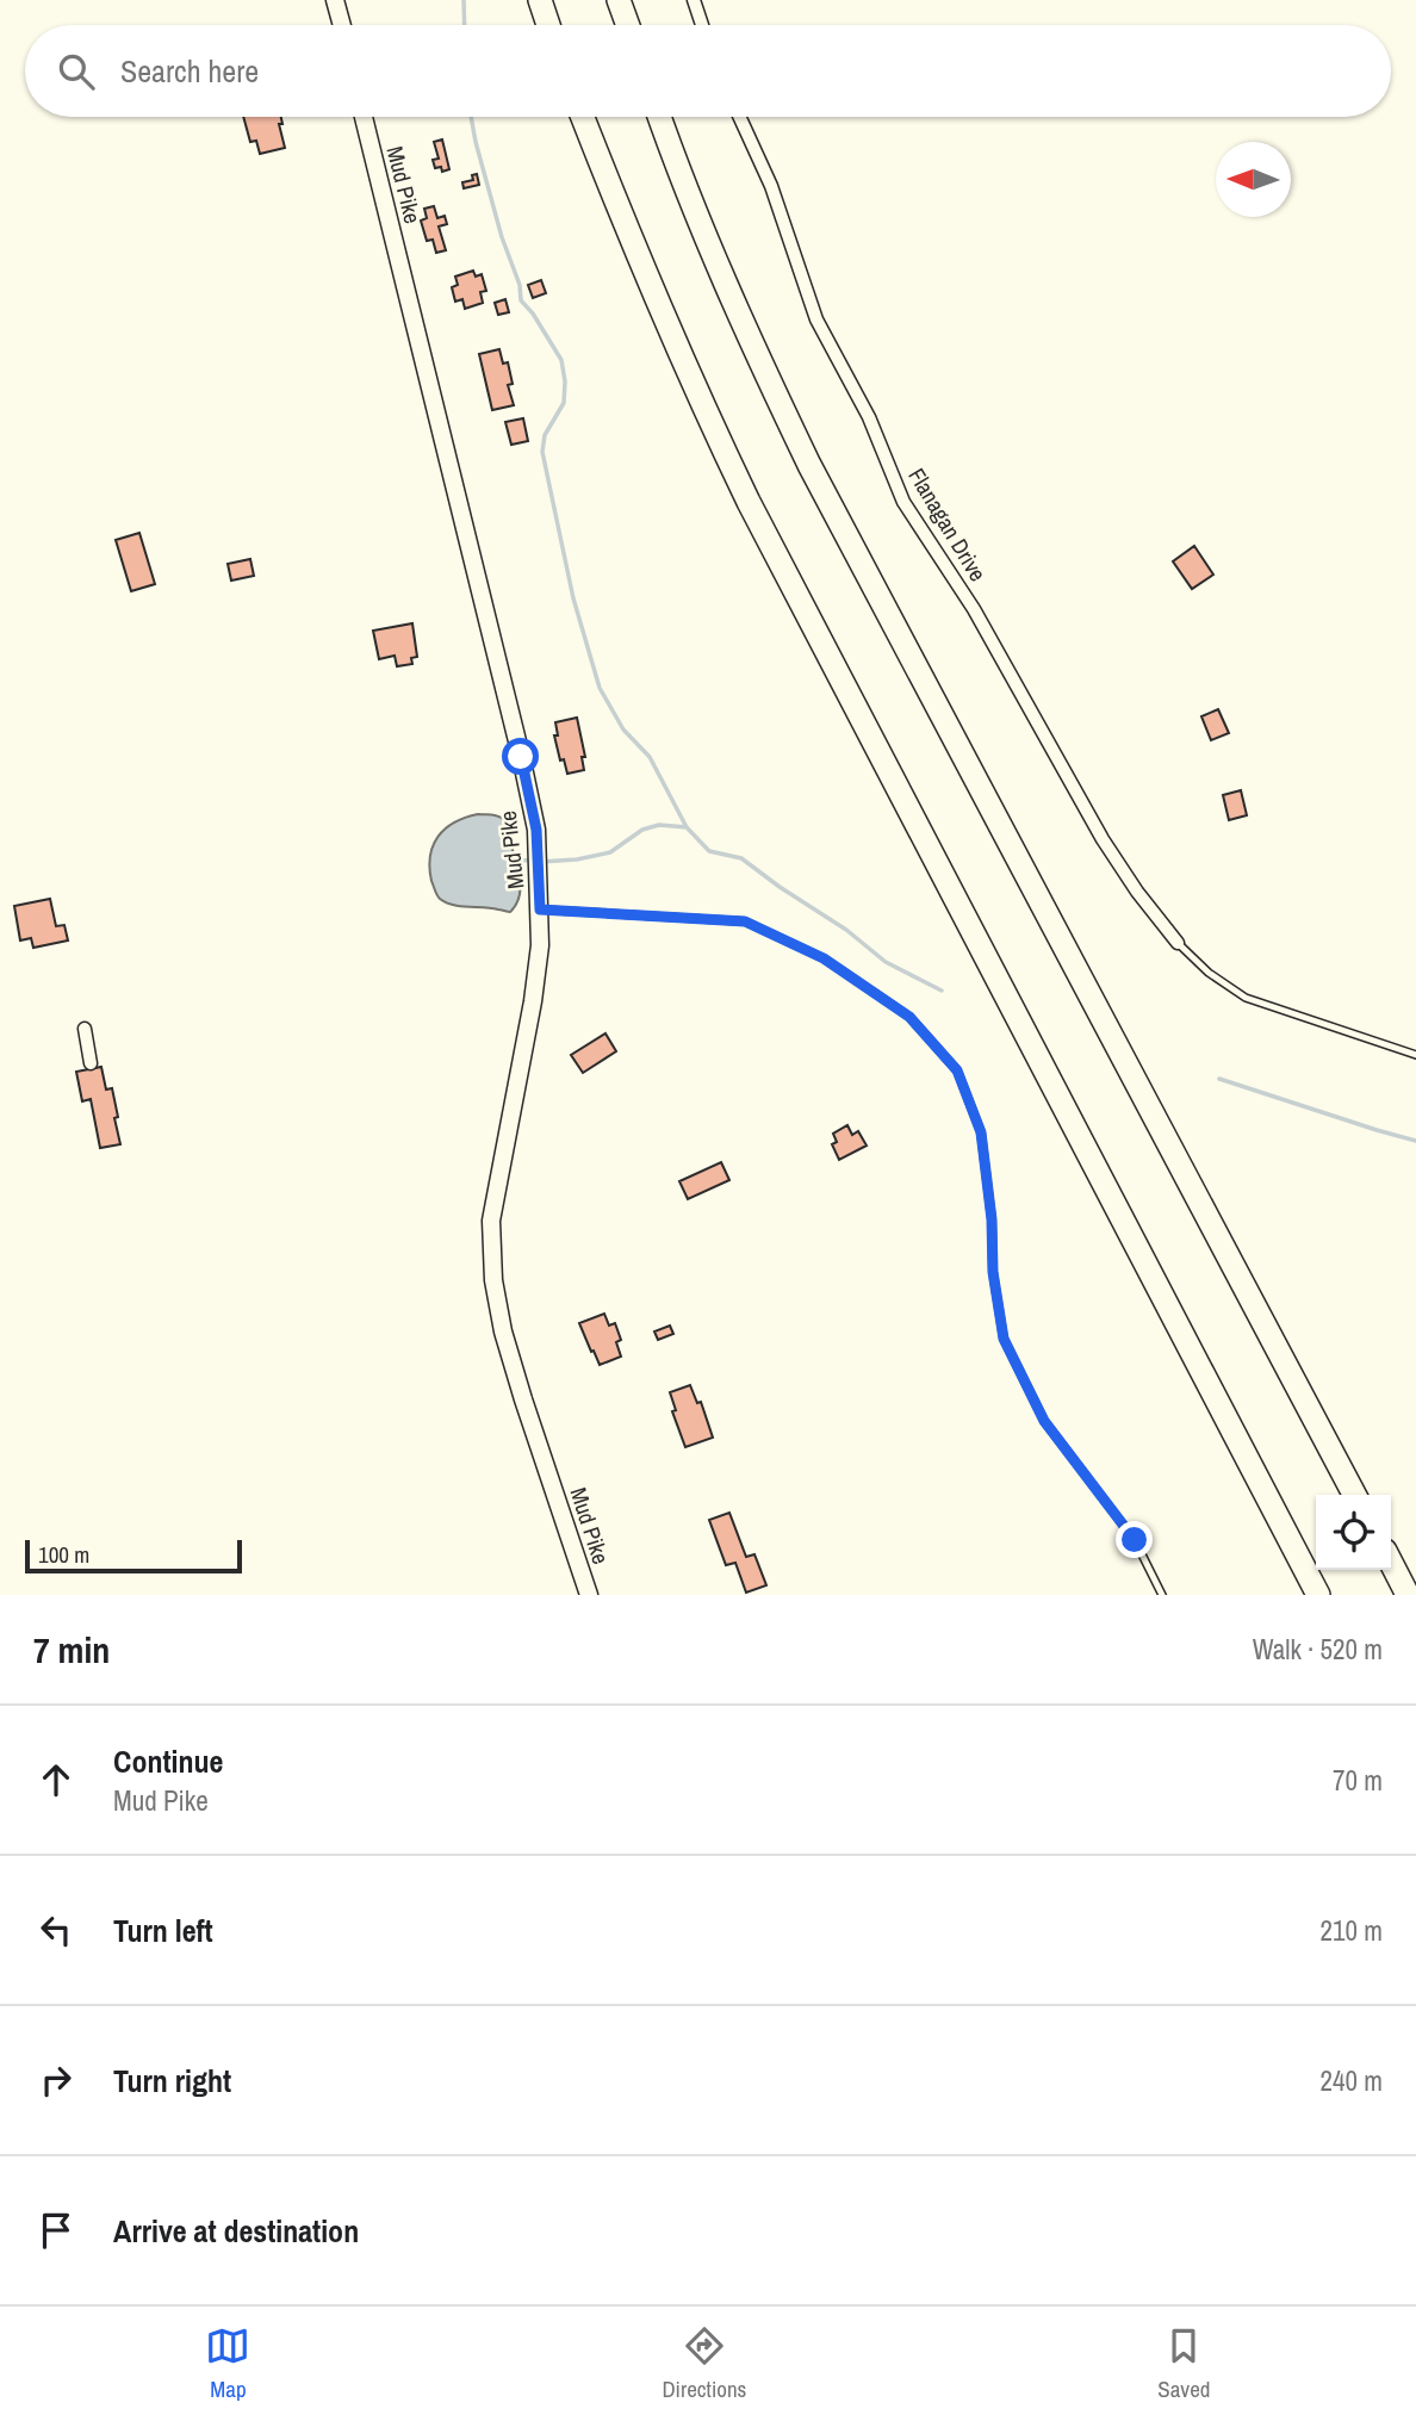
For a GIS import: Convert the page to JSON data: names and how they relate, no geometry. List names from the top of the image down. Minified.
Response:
{"streets":{"street":["Mud Pike","Flanagan Drive"]},"scale_bar":"100 m","north":"left","page":{"search":"Search here","scale":"100 m","heading":["7 min","Walk · 520 m"],"list":[["Continue","Mud Pike","70 m"],["Turn left","210 m"],["Turn right","240 m"],"Arrive at destination"],"nav":["Map","Directions","Saved"]}}
